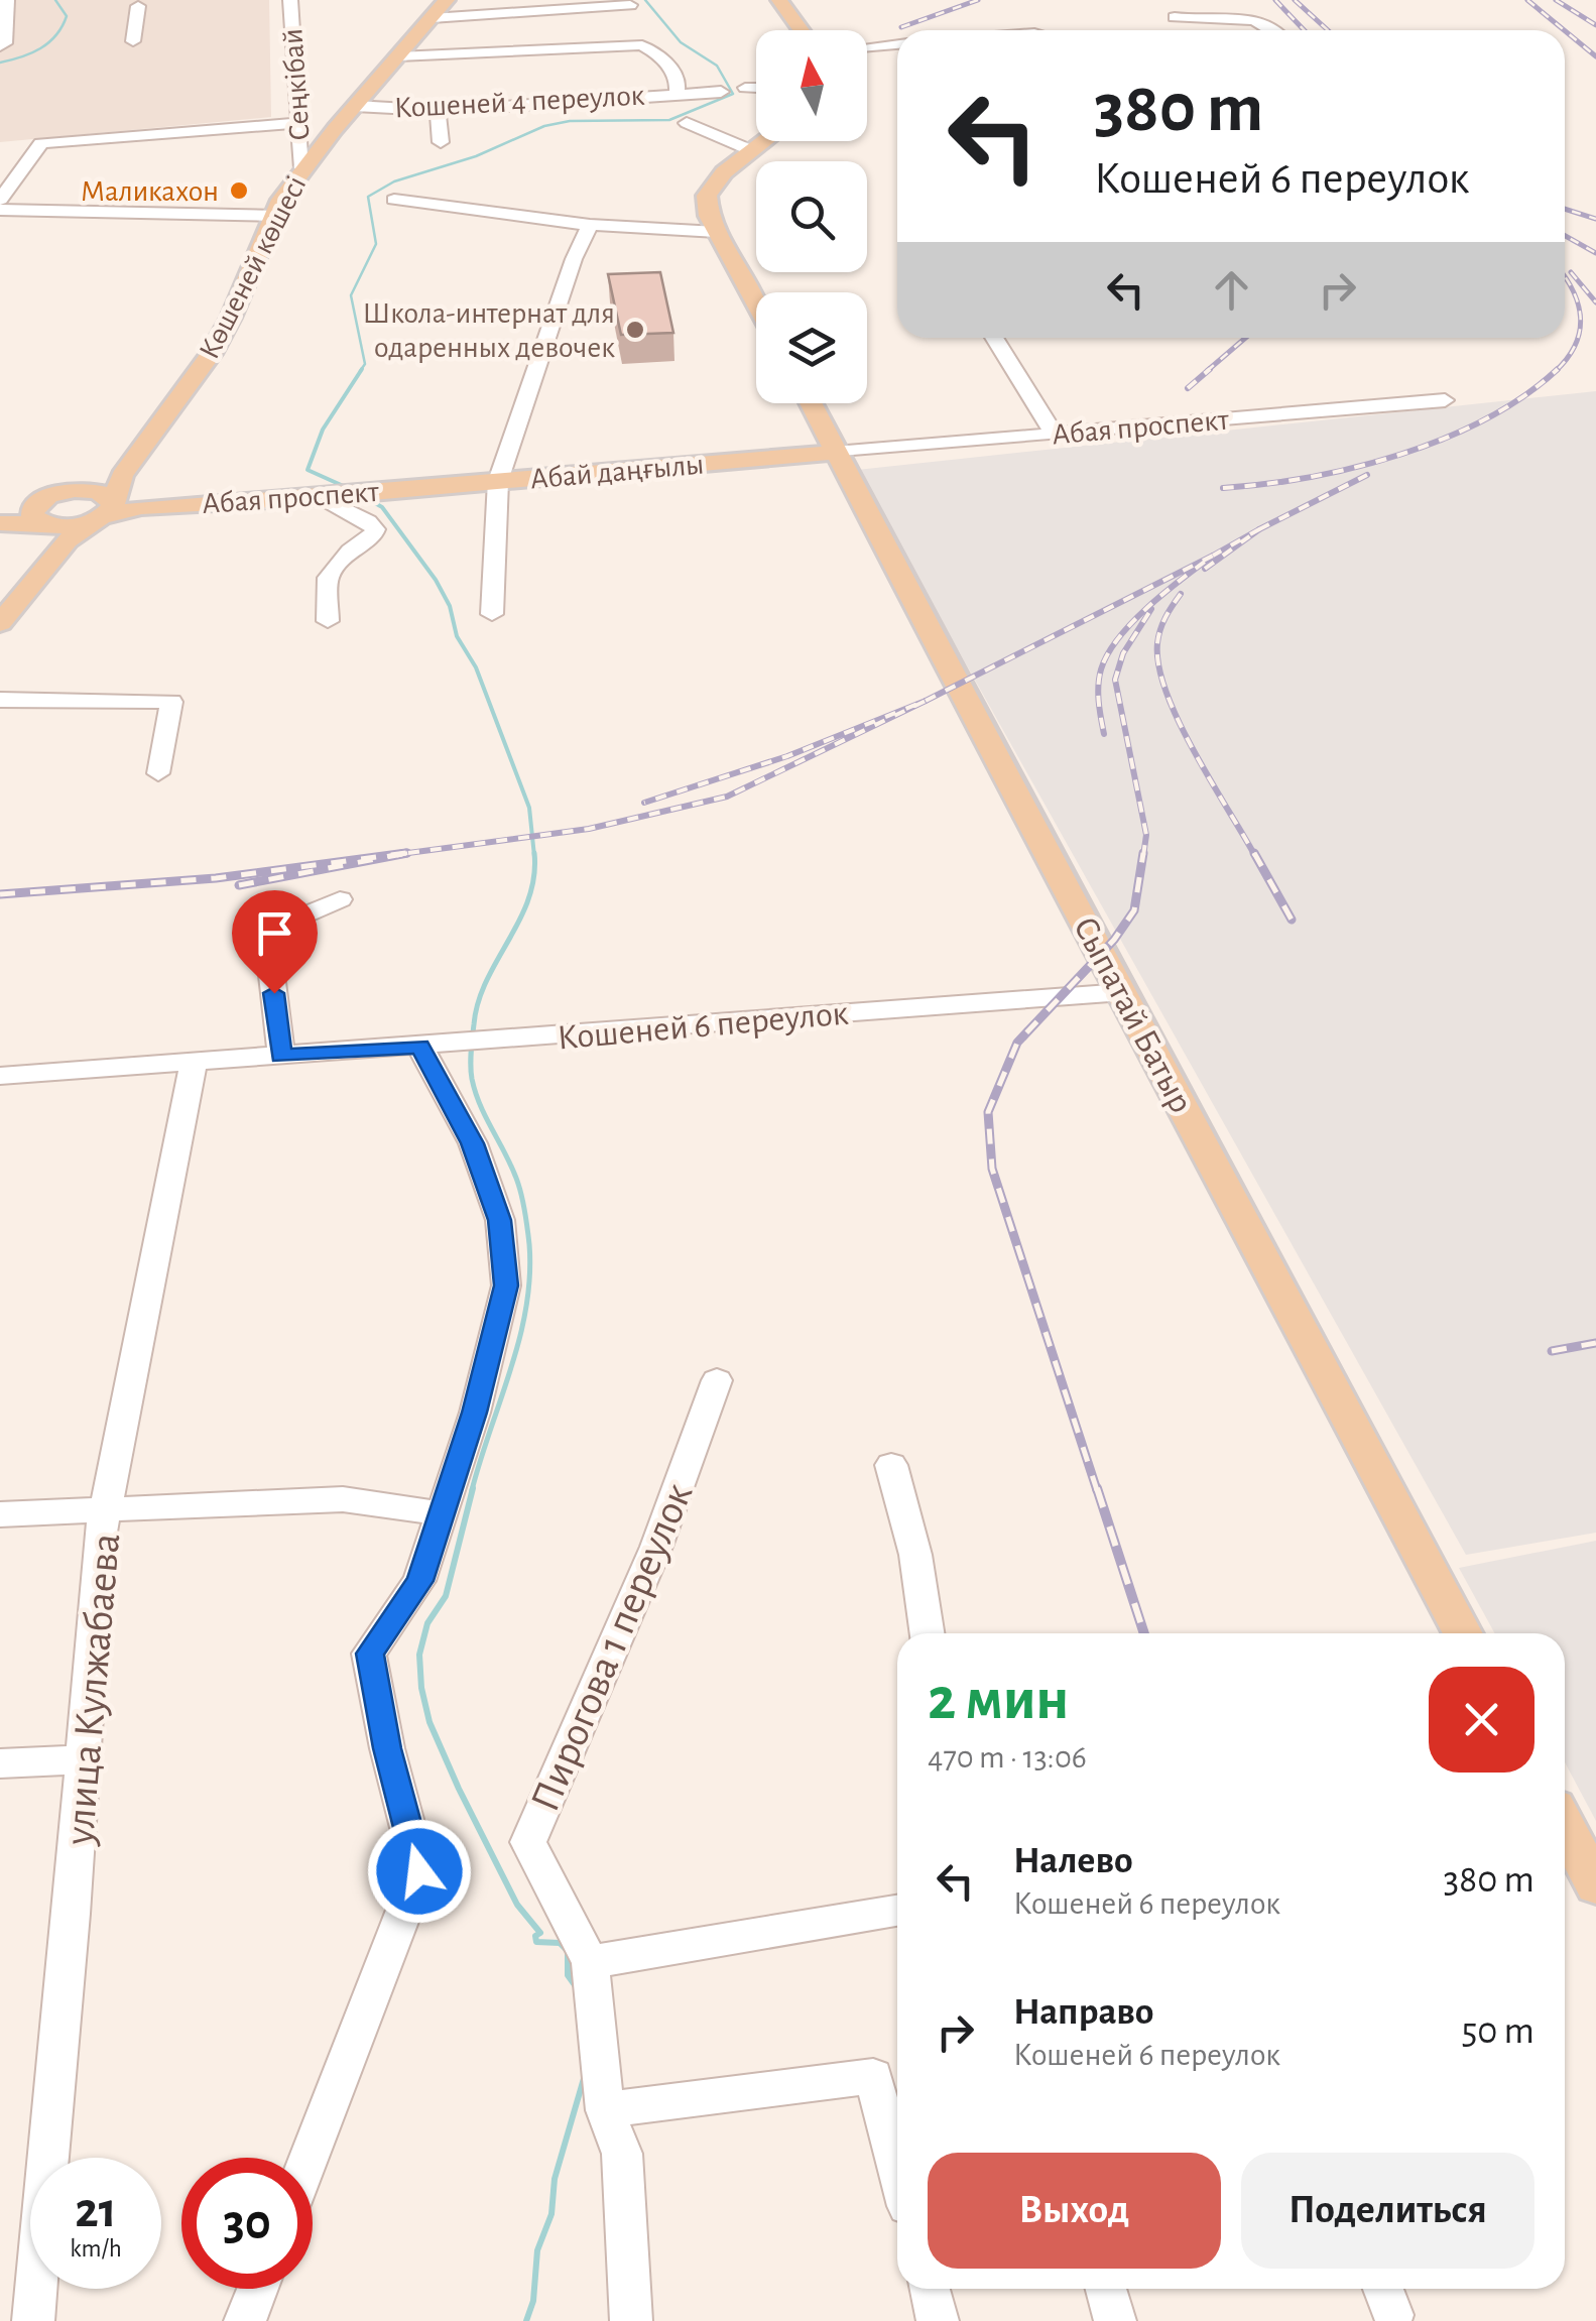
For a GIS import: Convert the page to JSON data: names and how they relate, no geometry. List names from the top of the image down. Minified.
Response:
{"streets":{"main road":["Көшеней көшесі","Абая проспект","Абай даңғылы","Сыпатай Батыр"],"street":["Сеңкібай","Кошеней 4 переулок","Кошеней 6 переулок","Пирогова 1 переулок","улица Кулжабаева"]},"crossings":[["Сеңкібай","Көшеней көшесі"],["Кошеней 4 переулок","Көшеней көшесі"],["Абая проспект","Абай даңғылы"],["Абая проспект","Сыпатай Батыр"],["Абай даңғылы","Сыпатай Батыр"],["Сыпатай Батыр","Кошеней 6 переулок"],["Кошеней 6 переулок","улица Кулжабаева"]],"places":["Маликахон","Школа-интернат для одаренных девочек"],"north":"top","page":{"turn":["380 m","Кошеней 6 переулок"],"heading":["2 мин","470 m · 13:06"],"list":[{"name":"Налево","note":"Кошеней 6 переулок","value":"380 m"},{"name":"Направо","note":"Кошеней 6 переулок","value":"50 m"}],"buttons":["Выход","Поделиться"],"speed":"21 km/h","limit":"30"}}
